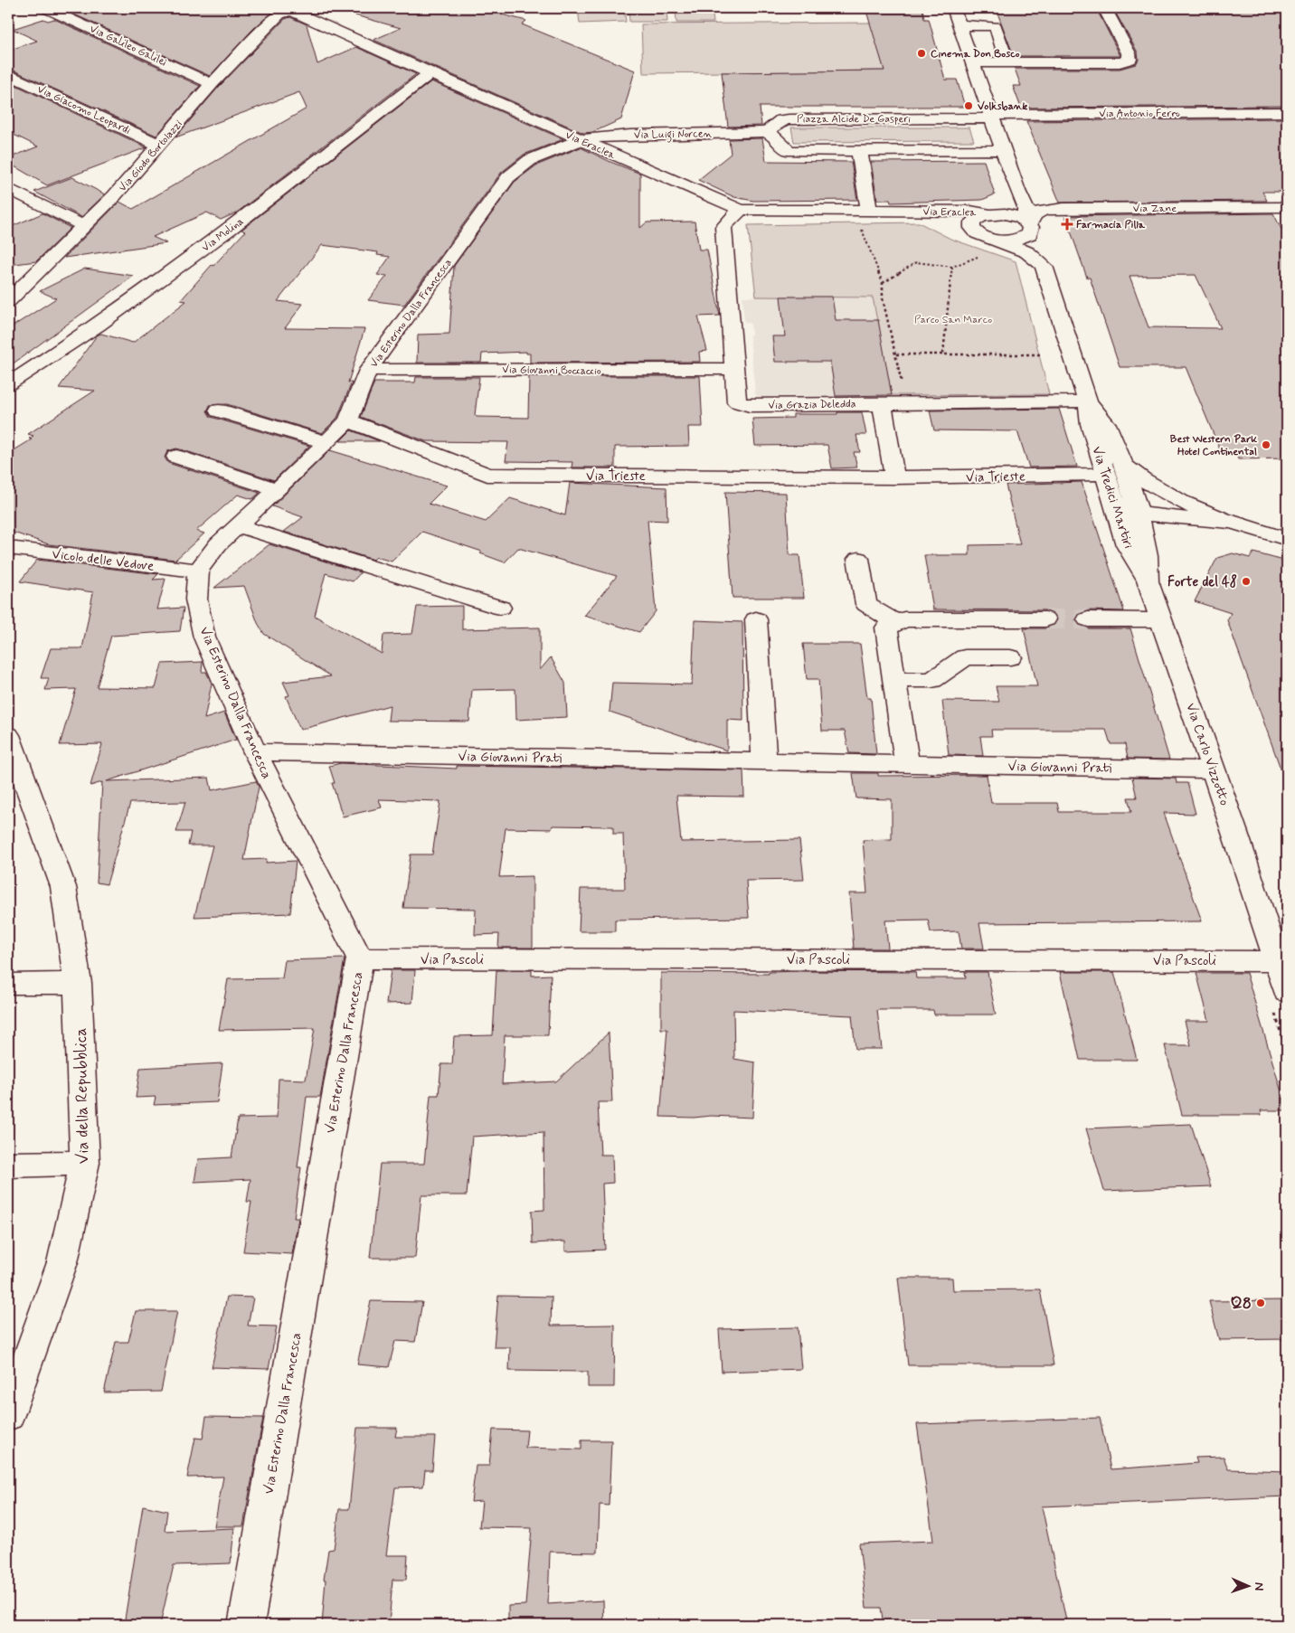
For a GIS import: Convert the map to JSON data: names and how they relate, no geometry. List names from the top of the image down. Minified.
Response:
{"streets":{"street":["Via Galileo Galilei","Via Giacomo Leopardi","Via Antonio Ferro","Piazza Alcide De Gasperi","Via Luigi Norcen","Via Eraclea","Via Giodo Bortolazzi","Via Zane","Via Molina","Via Esterino Dalla Francesca","Via Giovanni Boccaccio","Via Grazia Deledda","Via Trieste","Via Tredici Martiri","Vicolo delle Vedove","Via Carlo Vizzotto","Via Giovanni Prati","Via Pascoli","Via della Repubblica"]},"crossings":[["Via Galileo Galilei","Via Giodo Bortolazzi"],["Via Giacomo Leopardi","Via Giodo Bortolazzi"],["Via Antonio Ferro","Piazza Alcide De Gasperi"],["Piazza Alcide De Gasperi","Via Luigi Norcen"],["Via Luigi Norcen","Via Eraclea"],["Via Luigi Norcen","Via Esterino Dalla Francesca"],["Via Eraclea","Via Giodo Bortolazzi"],["Via Eraclea","Via Zane"],["Via Eraclea","Via Molina"],["Via Eraclea","Via Esterino Dalla Francesca"],["Via Eraclea","Via Grazia Deledda"],["Via Eraclea","Via Tredici Martiri"],["Via Zane","Via Tredici Martiri"],["Via Esterino Dalla Francesca","Via Giovanni Boccaccio"],["Via Esterino Dalla Francesca","Via Trieste"],["Via Esterino Dalla Francesca","Vicolo delle Vedove"],["Via Esterino Dalla Francesca","Via Giovanni Prati"],["Via Esterino Dalla Francesca","Via Pascoli"],["Via Giovanni Boccaccio","Via Grazia Deledda"],["Via Grazia Deledda","Via Tredici Martiri"],["Via Tredici Martiri","Via Carlo Vizzotto"],["Via Carlo Vizzotto","Via Giovanni Prati"],["Via Carlo Vizzotto","Via Pascoli"]],"parks":["Parco San Marco"],"places":{"other":["Cinema Don Bosco","Volksbank","Best Western Park Hotel Continental","Forte del 48","Q8"],"health":["Farmacia Pilla"]},"north":"right"}
